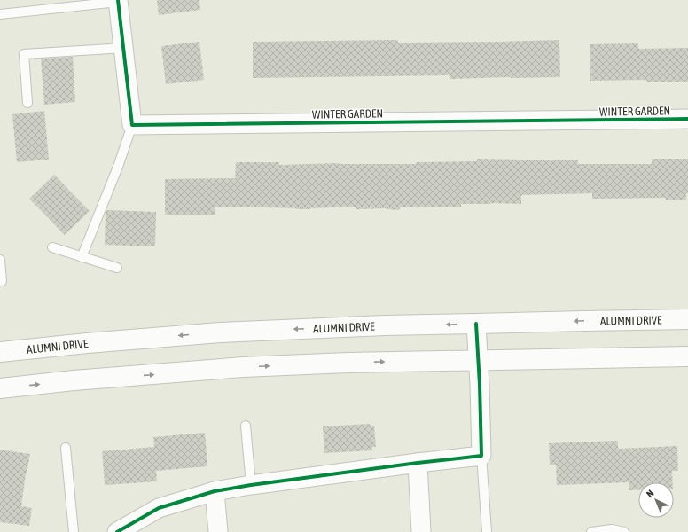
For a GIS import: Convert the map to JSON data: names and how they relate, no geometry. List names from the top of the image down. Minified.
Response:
{"streets":{"main road":["ALUMNI DRIVE"],"street":["WINTER GARDEN"]},"north":"top left"}
